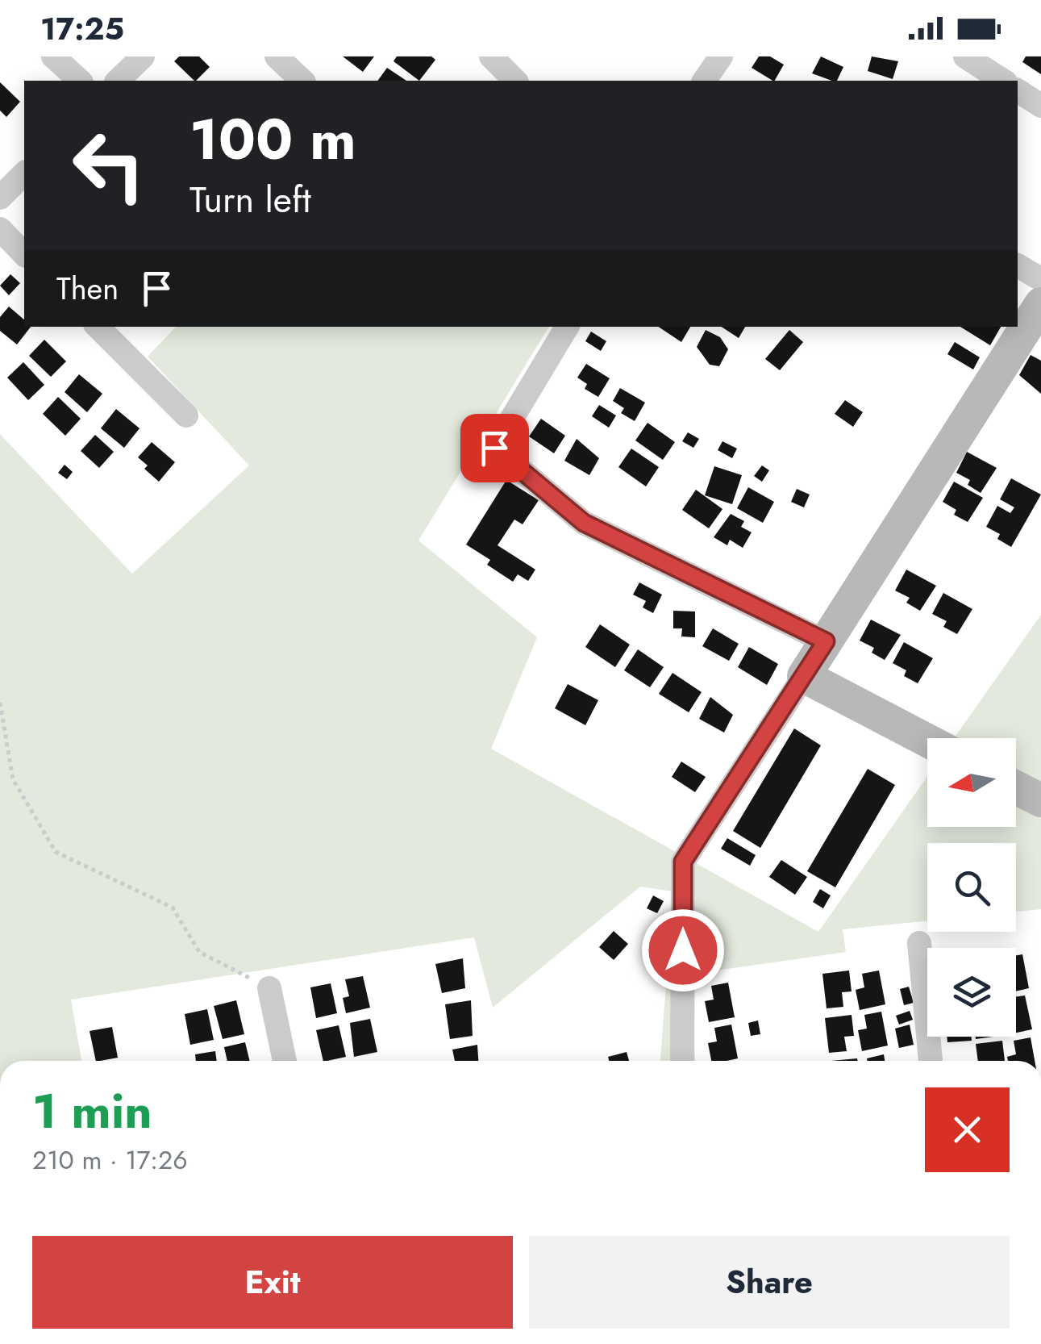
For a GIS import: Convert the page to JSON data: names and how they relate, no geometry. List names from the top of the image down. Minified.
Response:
{"north":"left","page":{"status":"17:25","turn":["100 m","Turn left"],"then":"Then","heading":["1 min","210 m · 17:26"],"buttons":["Exit","Share"]}}
